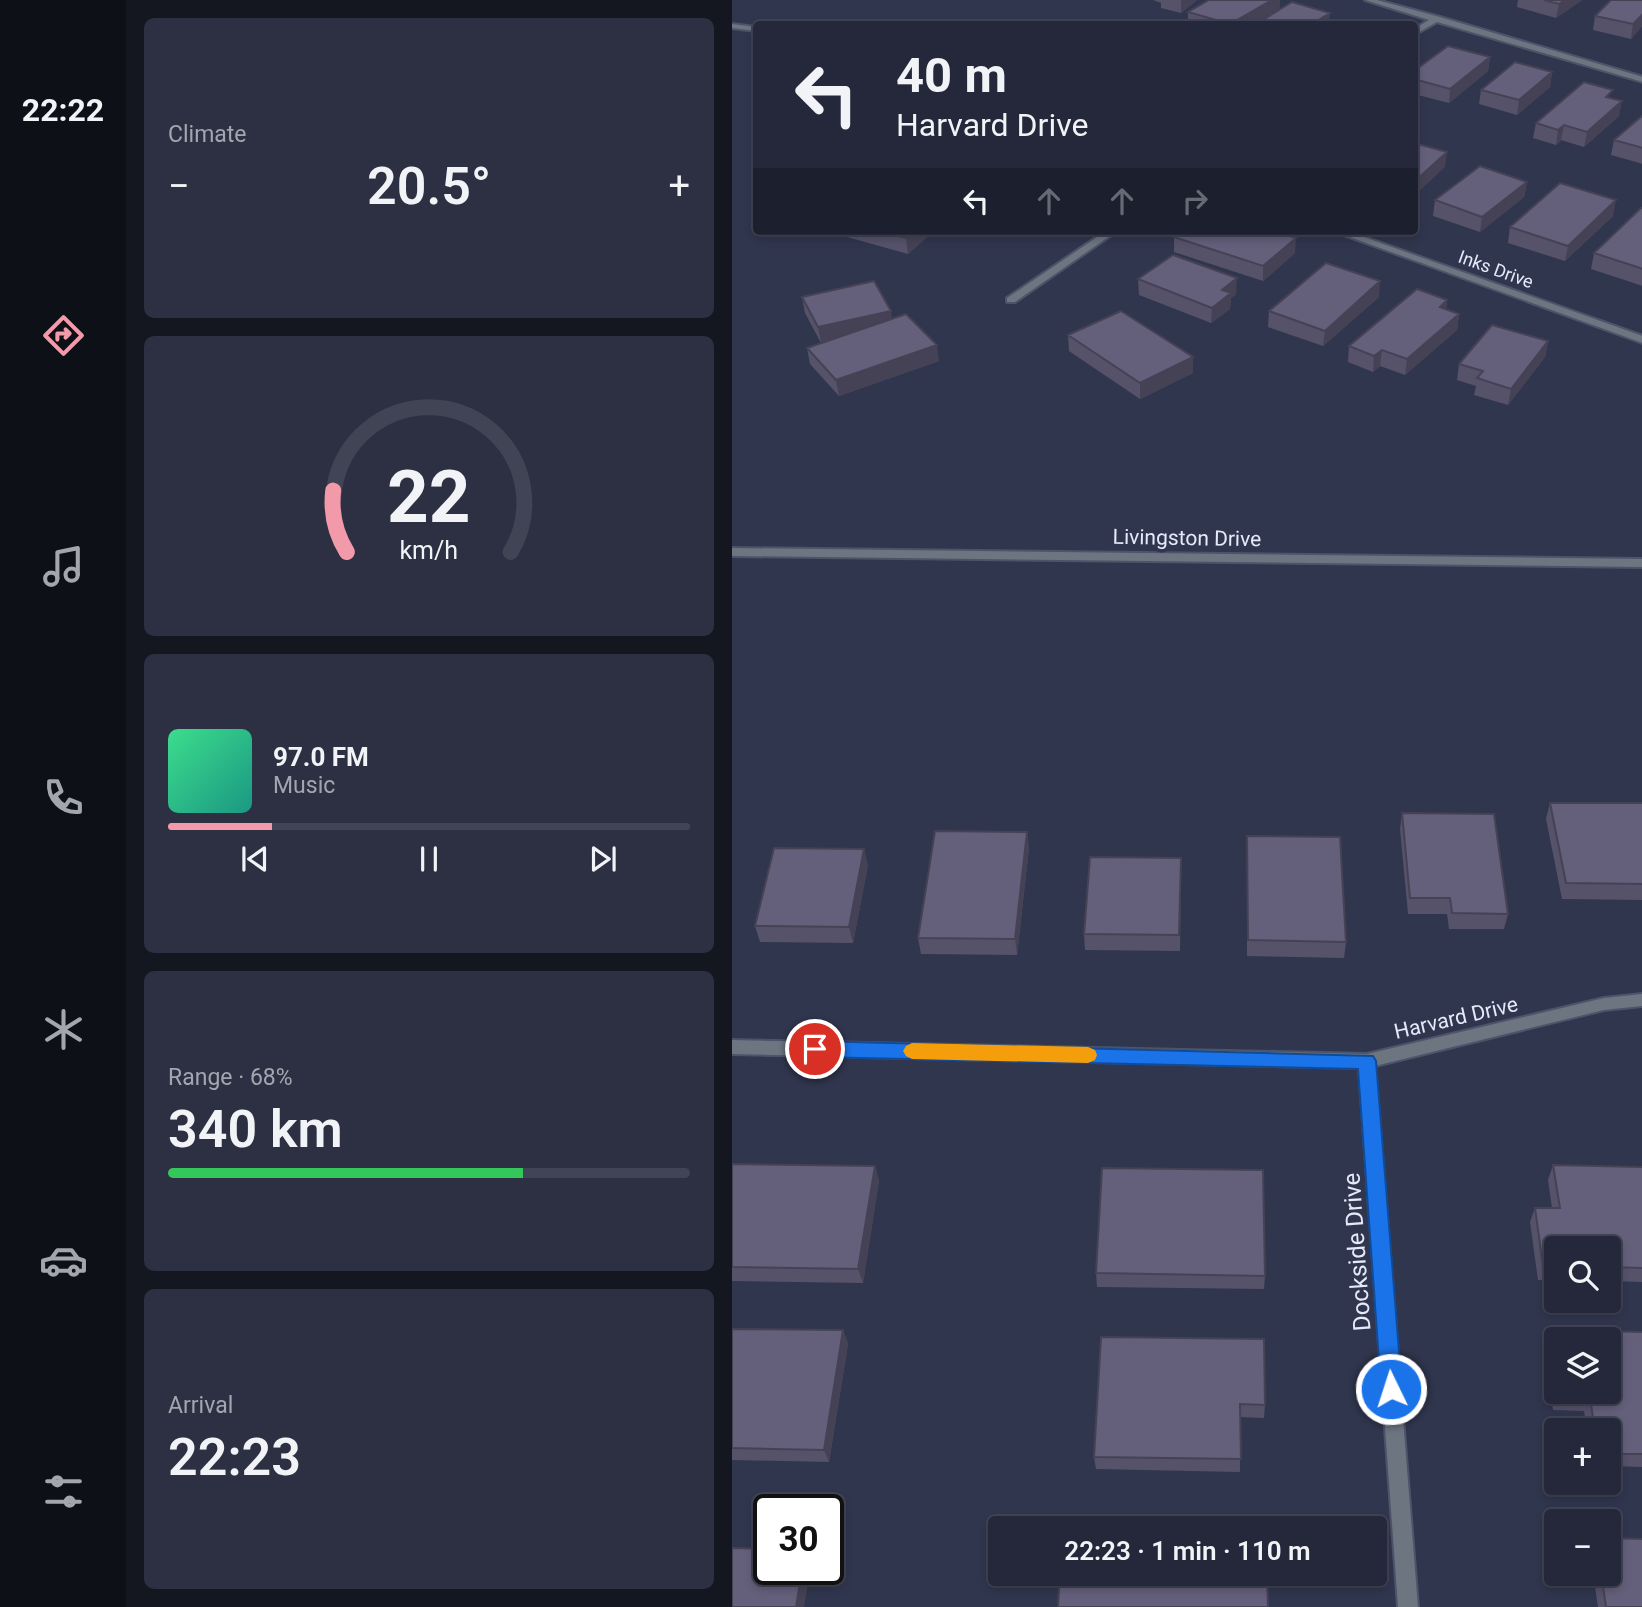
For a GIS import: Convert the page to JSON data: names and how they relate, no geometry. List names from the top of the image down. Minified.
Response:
{"streets":{"street":["Inks Drive","Livingston Drive","Harvard Drive","Dockside Drive"]},"crossings":[["Harvard Drive","Dockside Drive"]],"page":{"tabs":"22:22","tile":["Climate",["Range · 68%","340 km"],["Arrival","22:23"]],"turn":["40 m","Harvard Drive"],"heat":["−","20.5°","+"],"song":["97.0 FM","Music"],"map_buttons":["+","−"],"limit":"30","trip":"22:23 · 1 min · 110 m","gauge":["22","km/h"]}}
